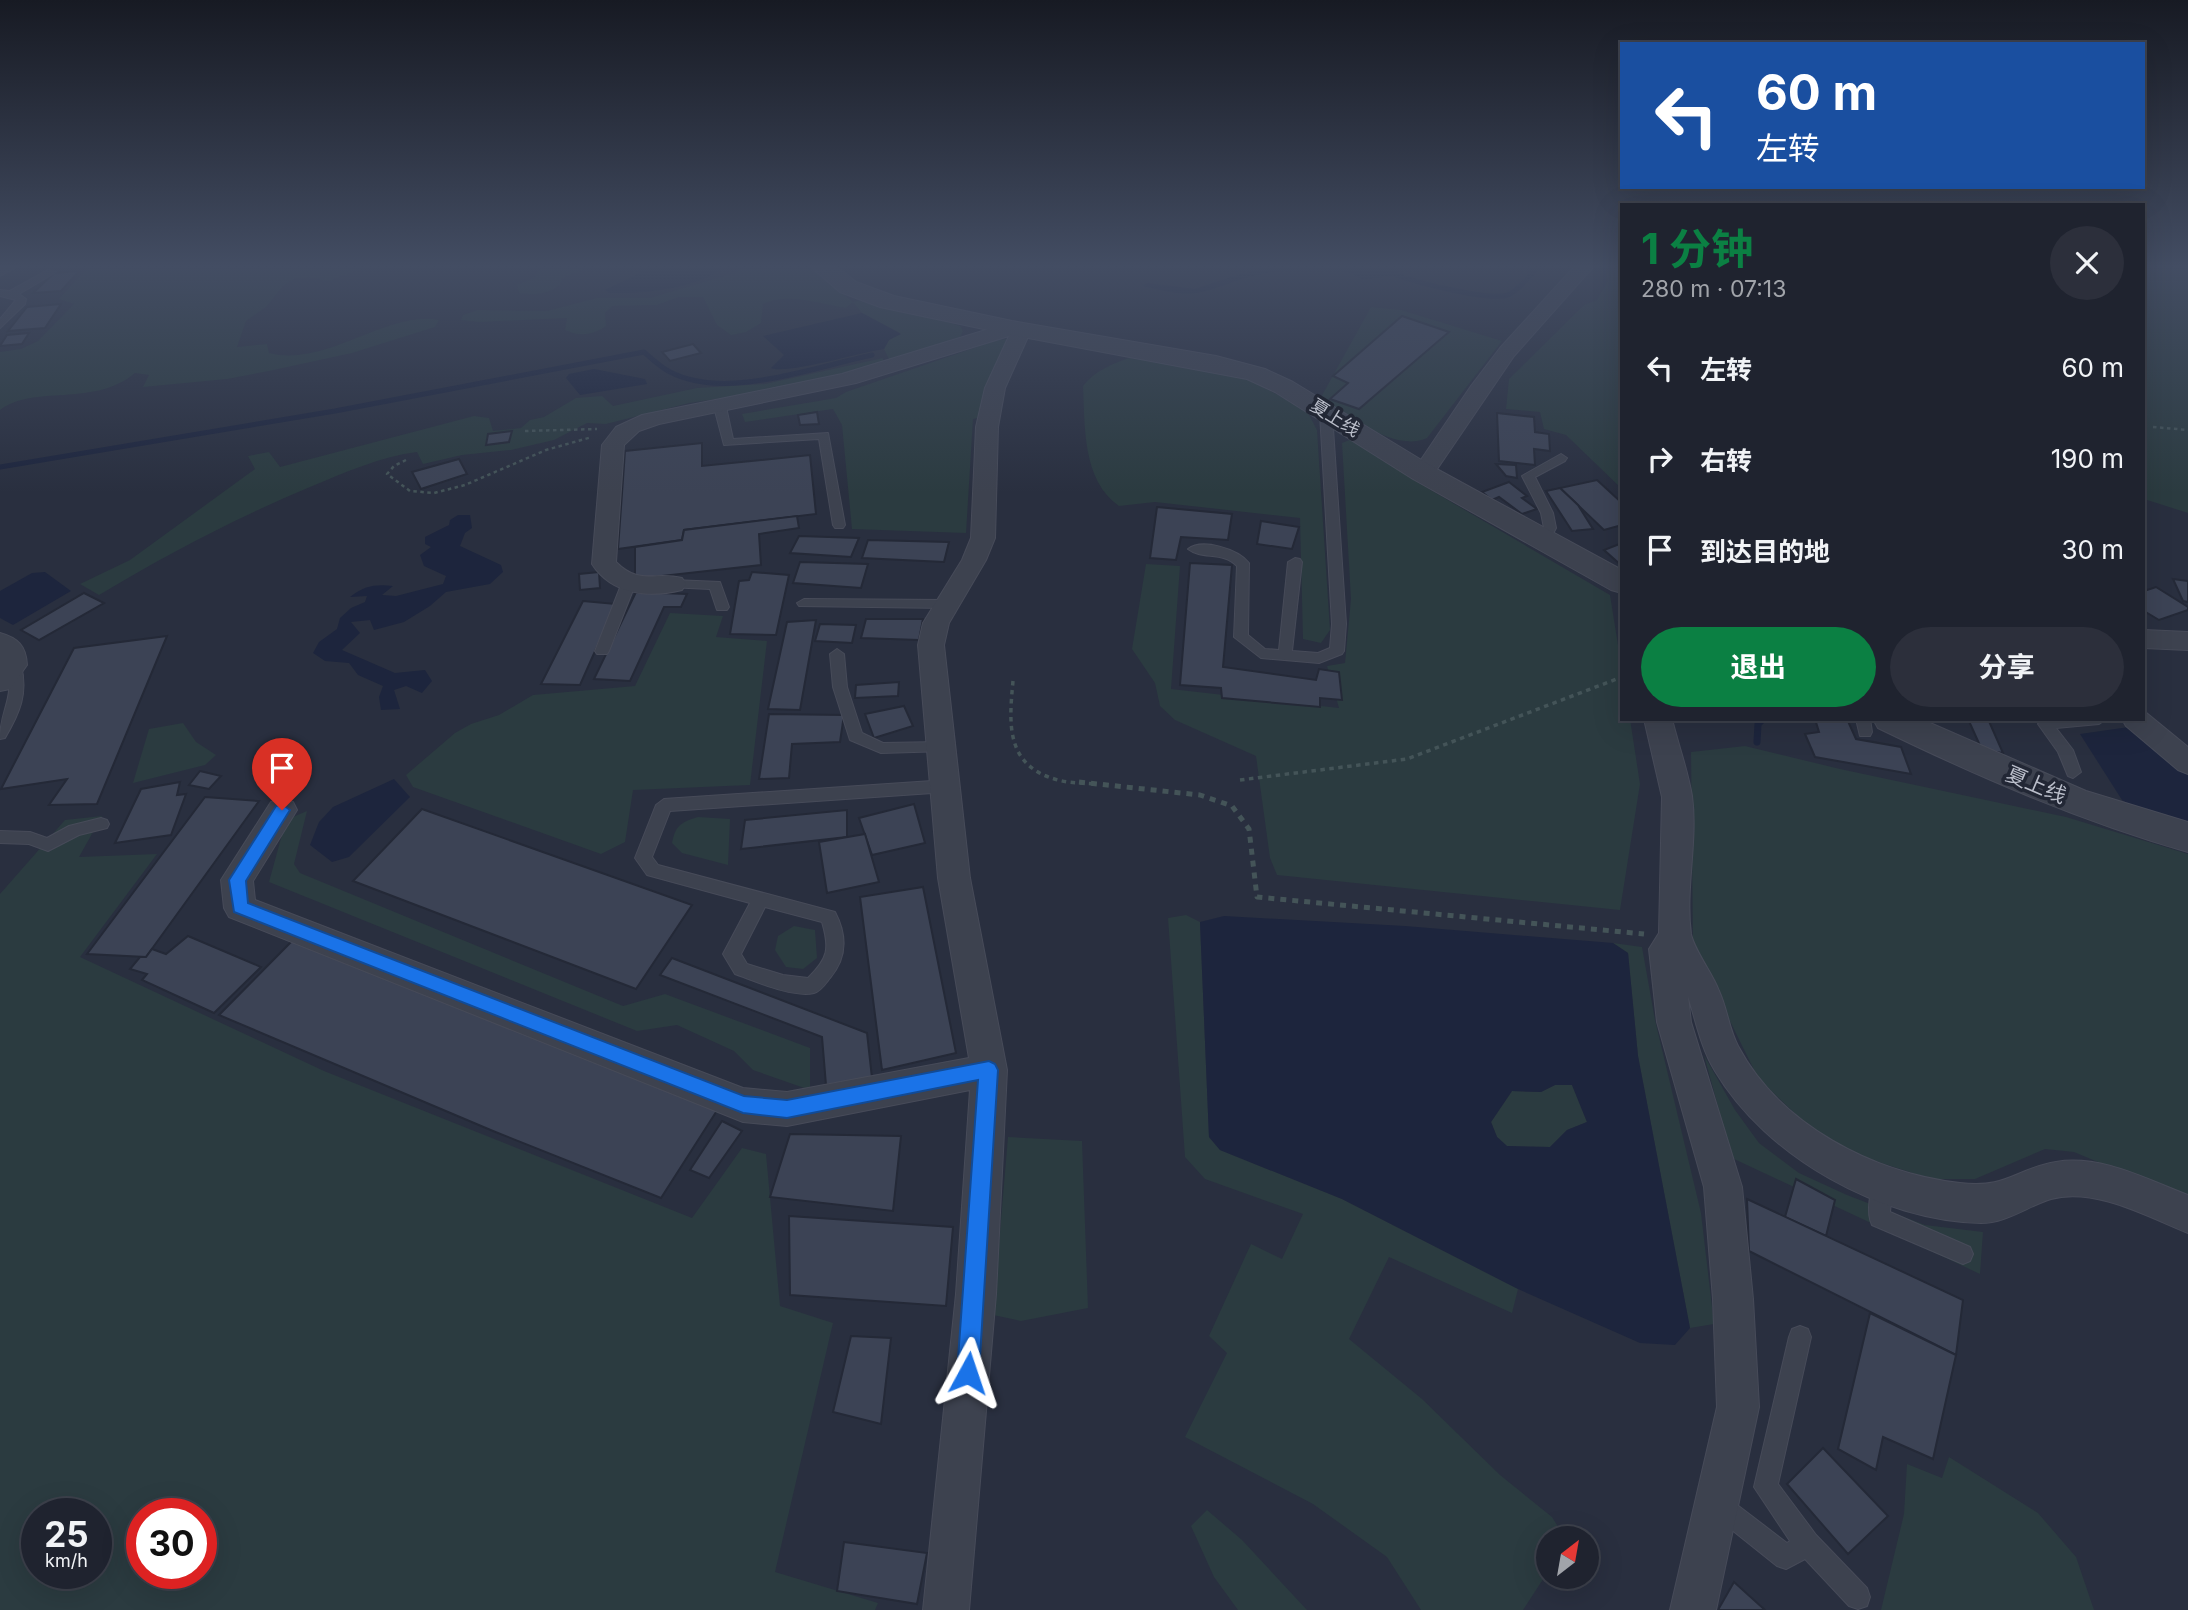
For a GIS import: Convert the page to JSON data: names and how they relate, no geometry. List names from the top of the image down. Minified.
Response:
{"streets":{"street":["夏上线"]},"north":"top right","page":{"turn":["60 m","左转"],"heading":["1 分钟","280 m · 07:13"],"list":[{"name":"左转","value":"60 m"},{"name":"右转","value":"190 m"},{"name":"到达目的地","value":"30 m"}],"buttons":["退出","分享"],"speed":"25 km/h","limit":"30"}}
